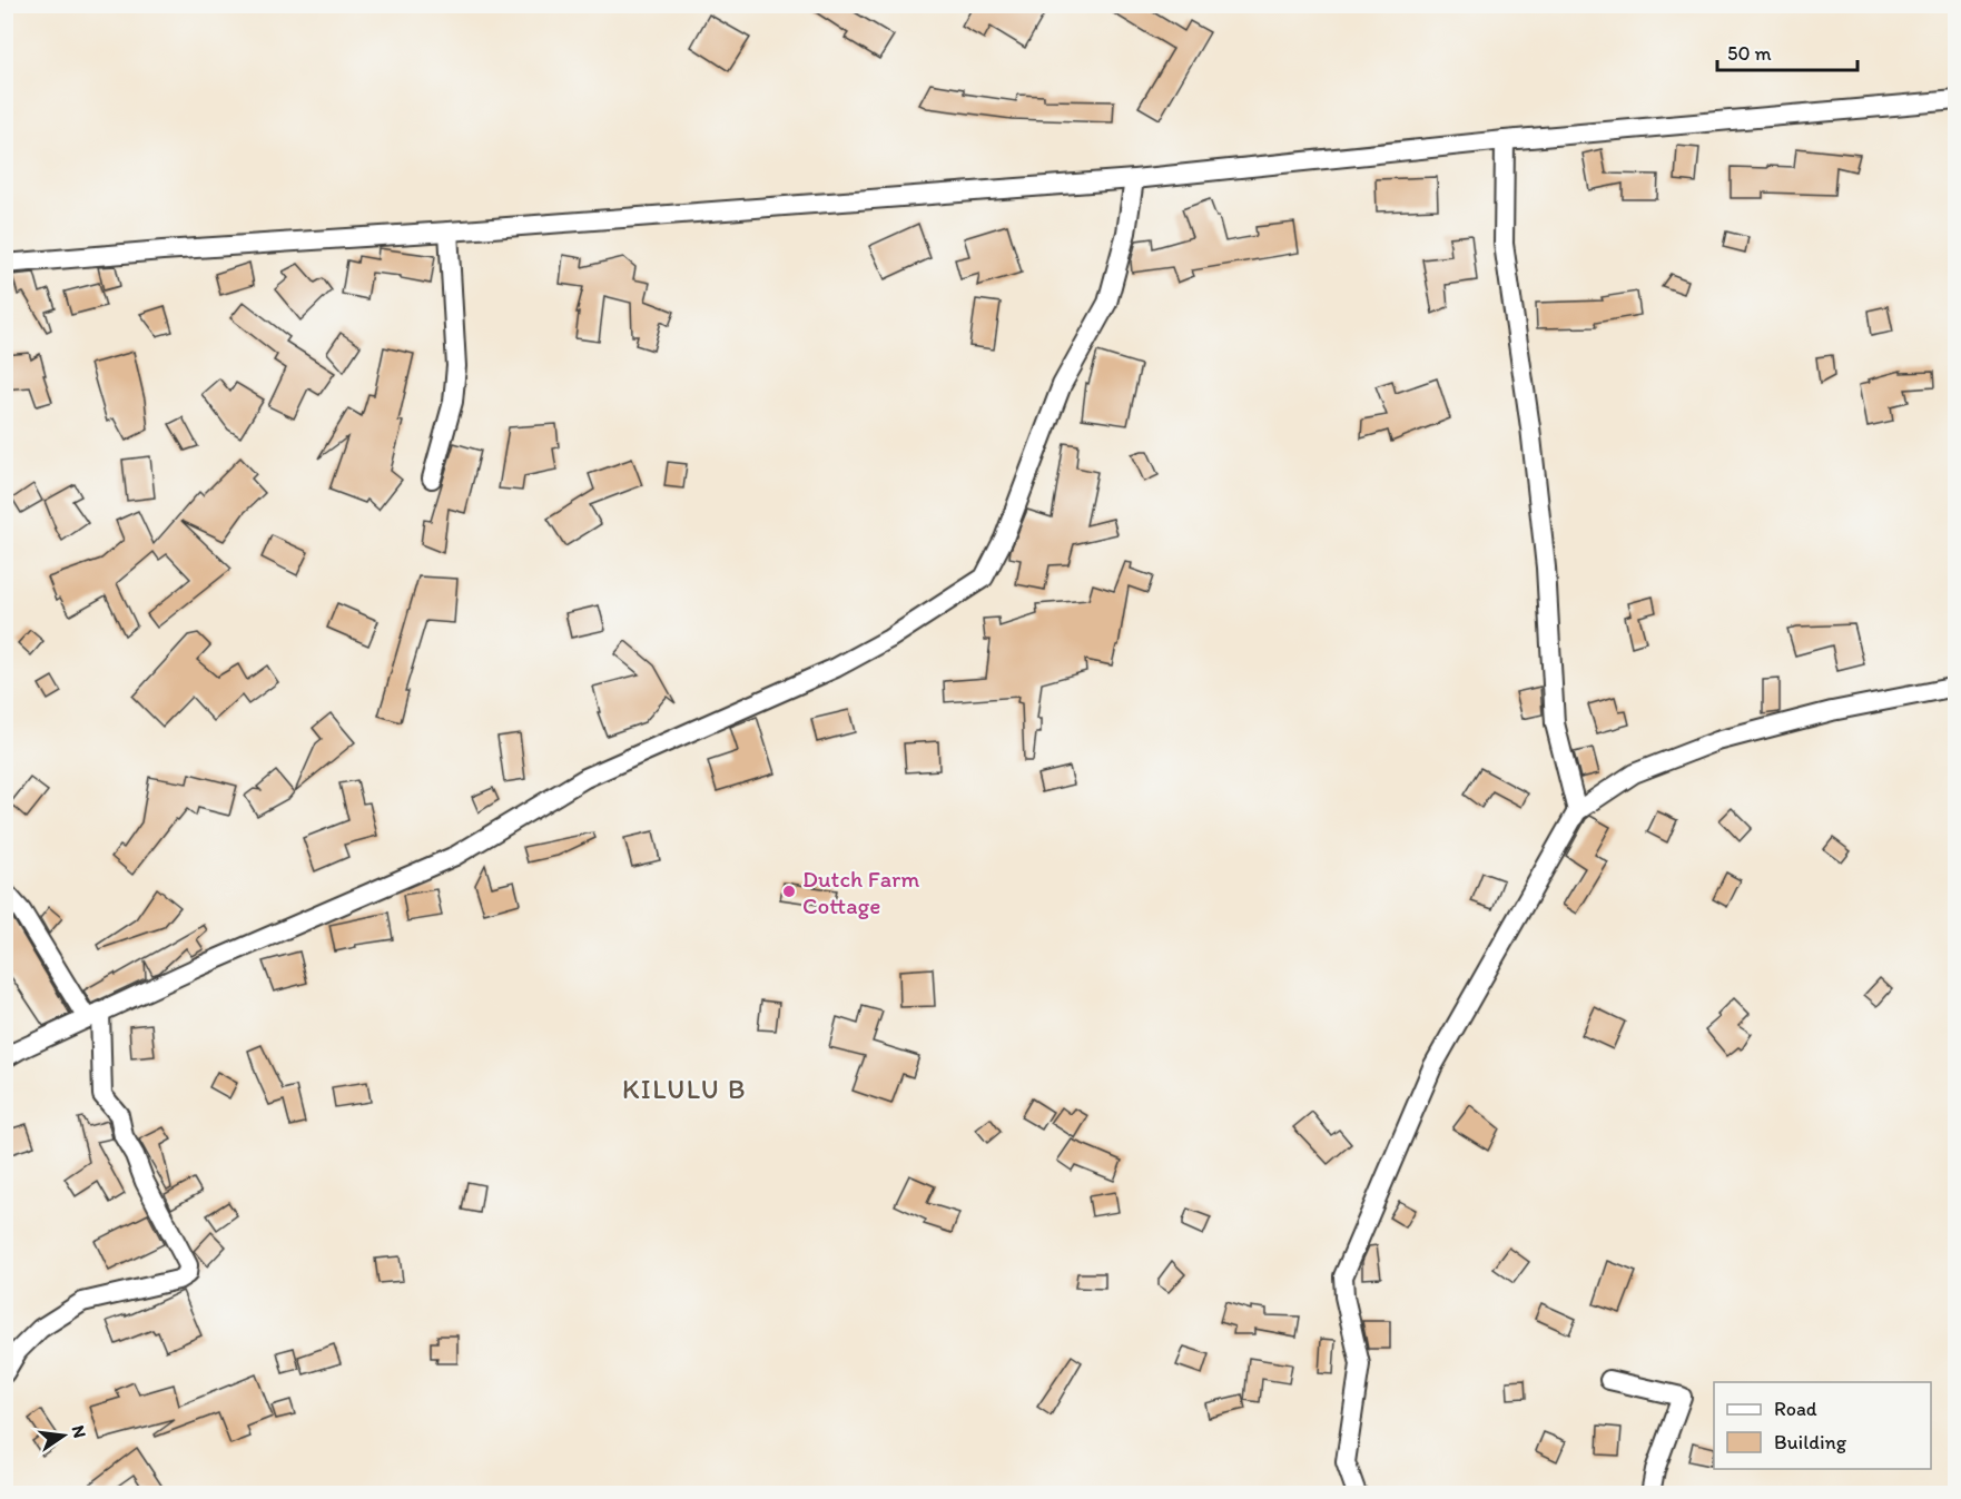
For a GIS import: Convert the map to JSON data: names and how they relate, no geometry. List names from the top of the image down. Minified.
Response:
{"districts":["KILULU B"],"places":["Dutch Farm Cottage"],"legend":["Road","Building"],"scale_bar":"50 m","north":"right"}
